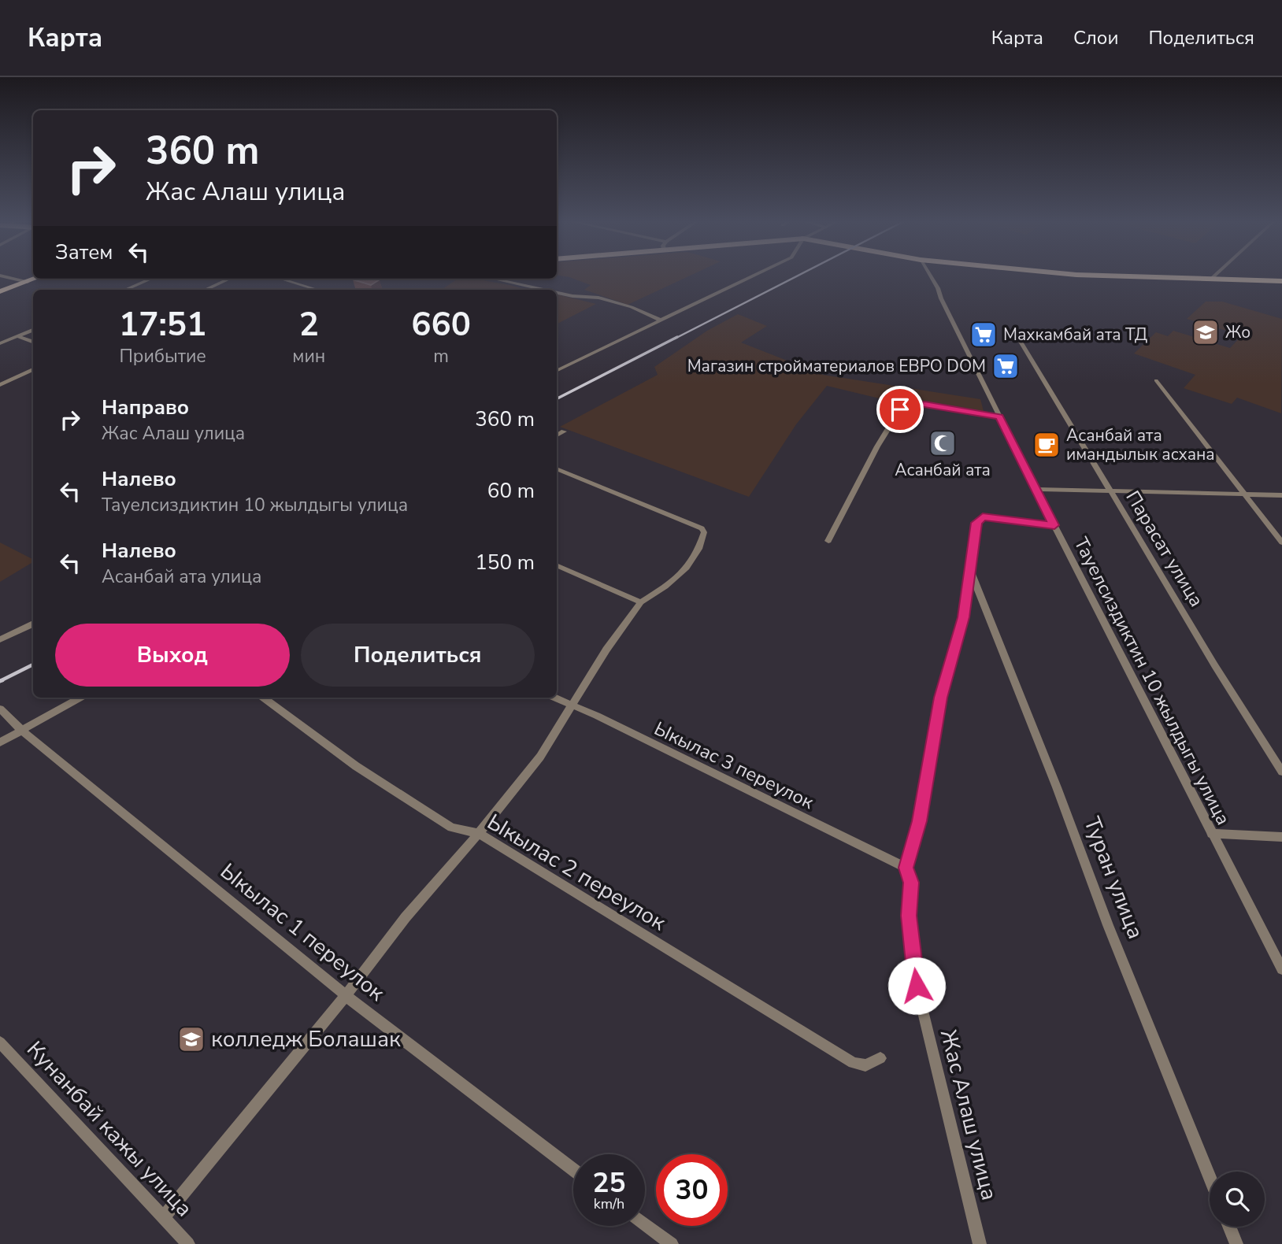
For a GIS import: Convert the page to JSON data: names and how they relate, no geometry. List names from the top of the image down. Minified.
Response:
{"streets":{"street":["Парасат улица","Тауелсиздиктин 10 жылдыгы улица","Ыкылас 3 переулок","Ыкылас 2 переулок","Туран улица","Ыкылас 1 переулок","Жас Алаш улица","Кунанбай кажы улица"]},"crossings":[["Тауелсиздиктин 10 жылдыгы улица","Жас Алаш улица"],["Ыкылас 3 переулок","Жас Алаш улица"],["Туран улица","Жас Алаш улица"]],"places":{"school or university":["Жо","колледж Болашак"],"supermarket":["Махкамбай ата ТД","Магазин стройматериалов ЕВРО DOM"],"mosque":["Асанбай ата"],"cafe":["Асанбай ата имандылык асхана"]},"page":{"header":"Карта","nav":["Карта","Слои","Поделиться"],"turn":["360 m","Жас Алаш улица"],"then":"Затем","eta":["17:51","Прибытие","2","мин","660","m"],"list":[{"name":"Направо","note":"Жас Алаш улица","value":"360 m"},{"name":"Налево","note":"Тауелсиздиктин 10 жылдыгы улица","value":"60 m"},{"name":"Налево","note":"Асанбай ата улица","value":"150 m"}],"buttons":["Выход","Поделиться"],"speed":"25 km/h","limit":"30"}}
